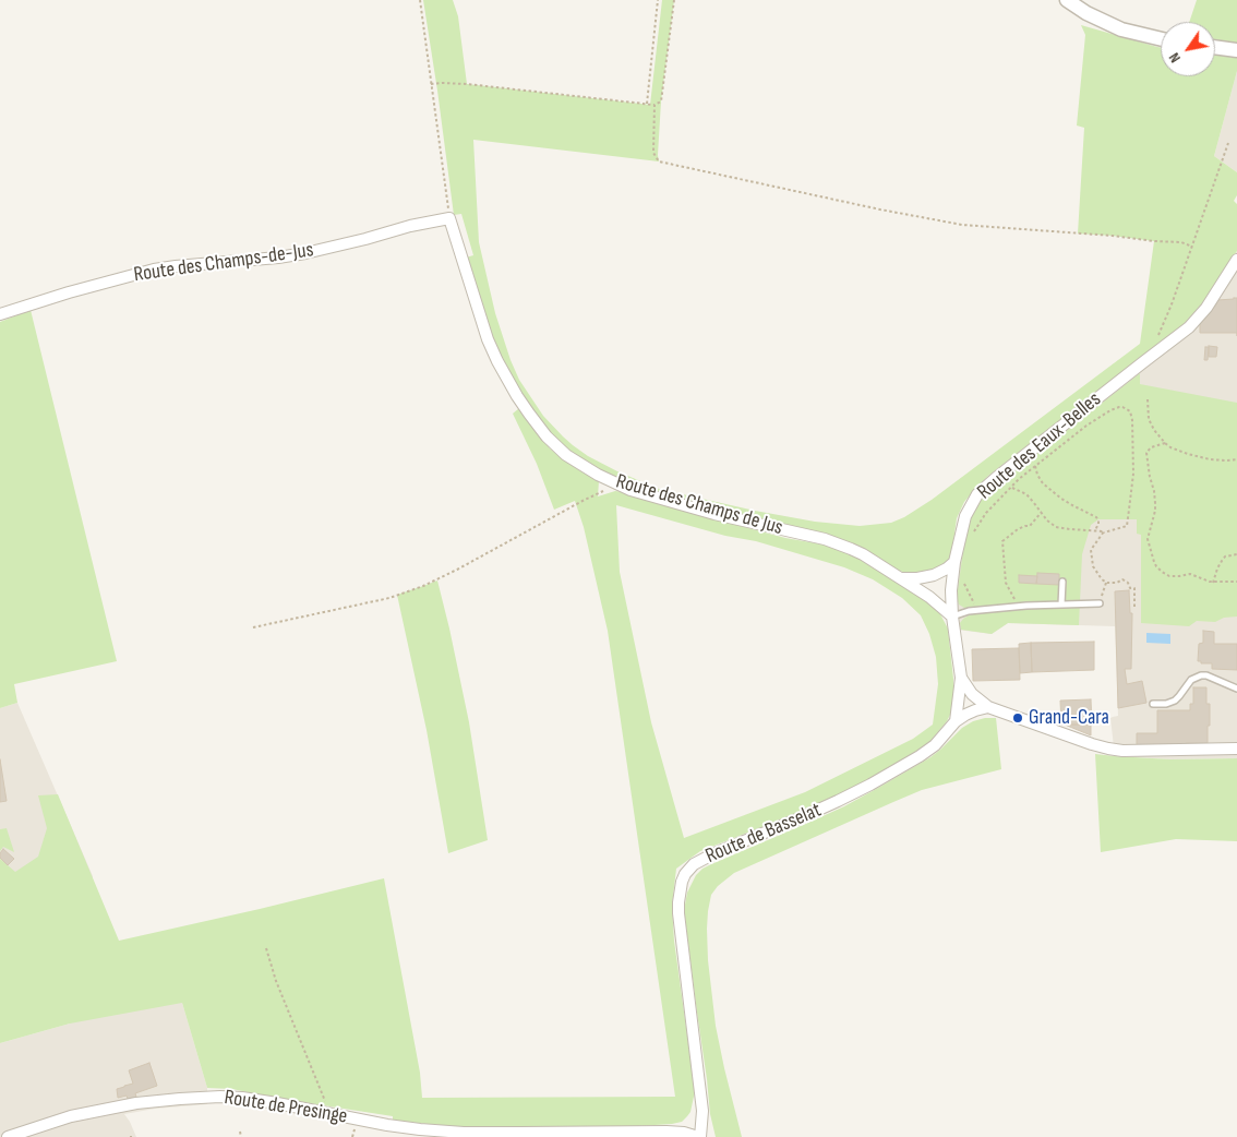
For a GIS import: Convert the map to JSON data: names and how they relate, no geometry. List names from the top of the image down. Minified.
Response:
{"streets":{"street":["Route des Champs-de-Jus","Route des Eaux-Belles","Route des Champs de Jus","Route de Basselat","Route de Presinge"]},"crossings":[["Route des Champs-de-Jus","Route des Champs de Jus"],["Route des Eaux-Belles","Route des Champs de Jus"],["Route de Basselat","Route de Presinge"]],"places":["Grand-Cara"],"north":"bottom left"}
